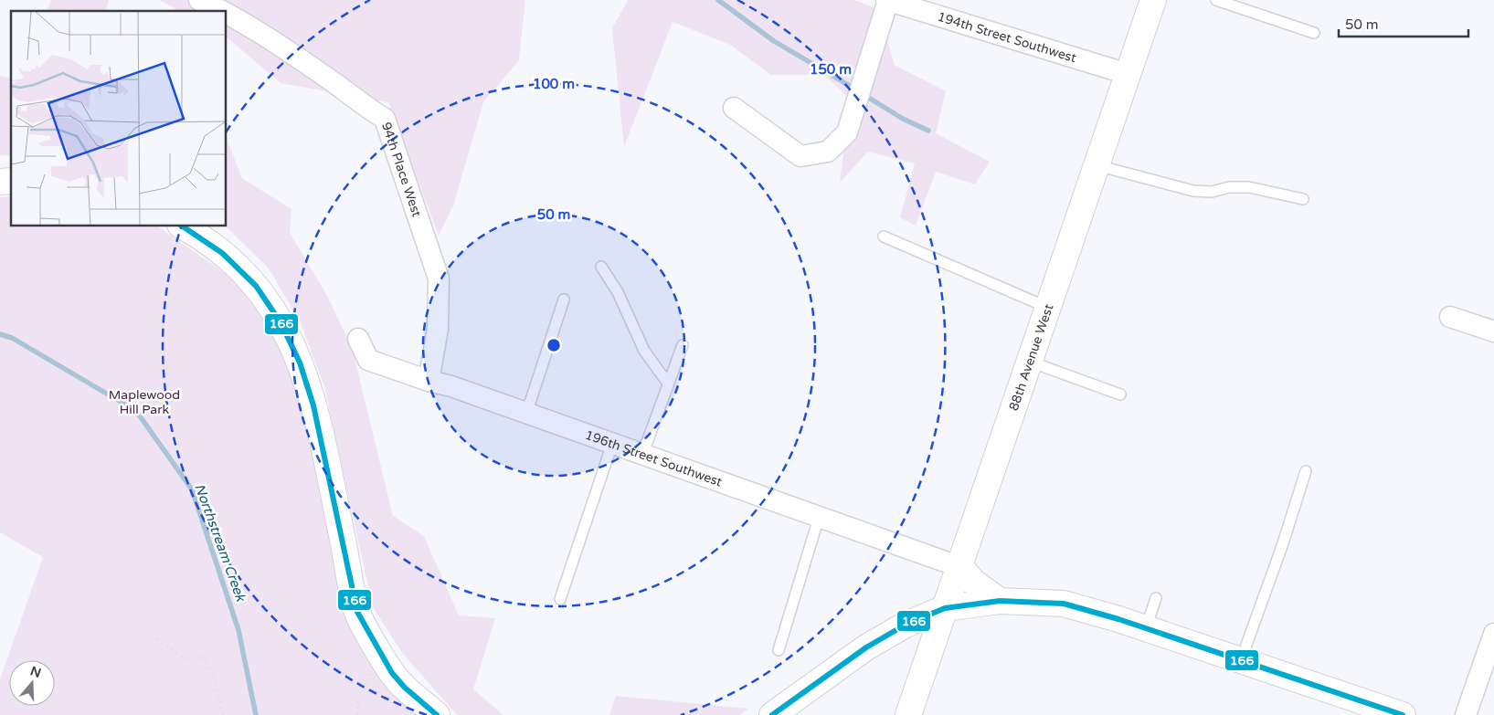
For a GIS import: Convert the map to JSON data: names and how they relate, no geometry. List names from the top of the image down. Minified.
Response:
{"streets":{"main road":["88th Avenue West"],"street":["194th Street Southwest","94th Place West","196th Street Southwest"]},"crossings":[["194th Street Southwest","88th Avenue West"],["94th Place West","196th Street Southwest"],["88th Avenue West","196th Street Southwest"]],"water":["Northstream Creek"],"parks":["Maplewood Hill Park"],"lines":["transit line 166"],"scale_bar":"50 m","north":"top","rings":["150 m","100 m","50 m"]}
